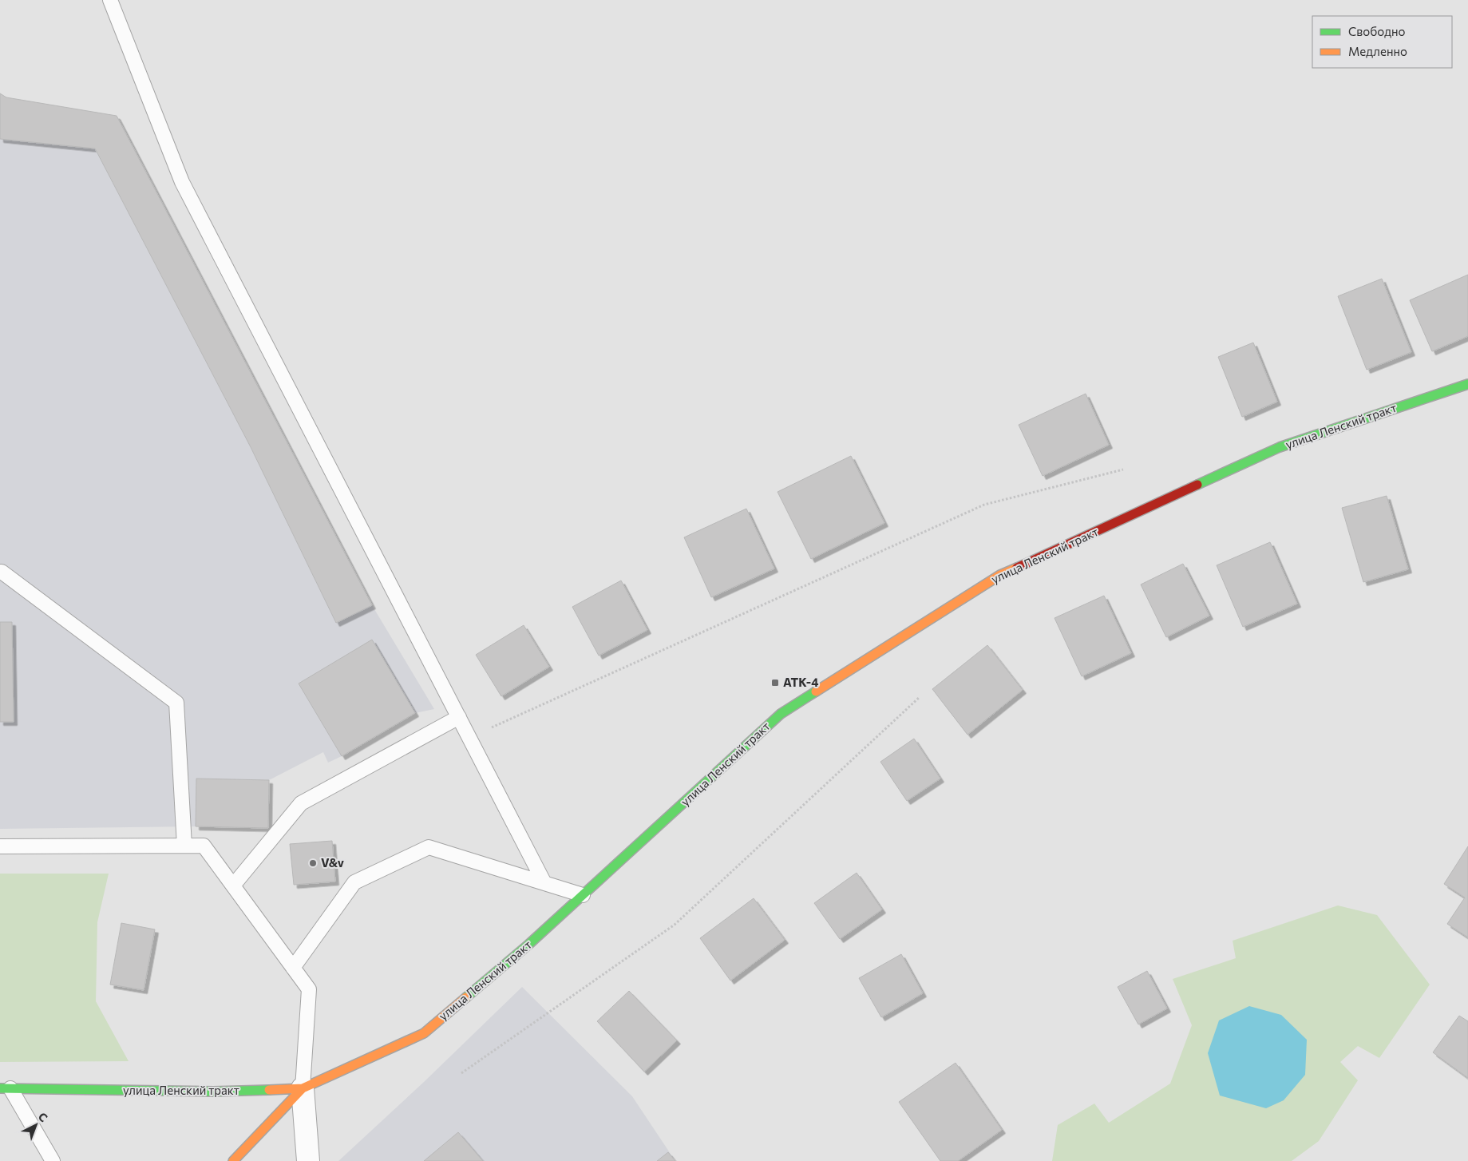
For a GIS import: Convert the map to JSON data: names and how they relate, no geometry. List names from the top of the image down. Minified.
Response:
{"streets":{"main road":["улица Ленский тракт"]},"places":{"transit":["АТК-4"],"other":["V&v"]},"legend":["Свободно","Медленно"],"north":"top right"}
